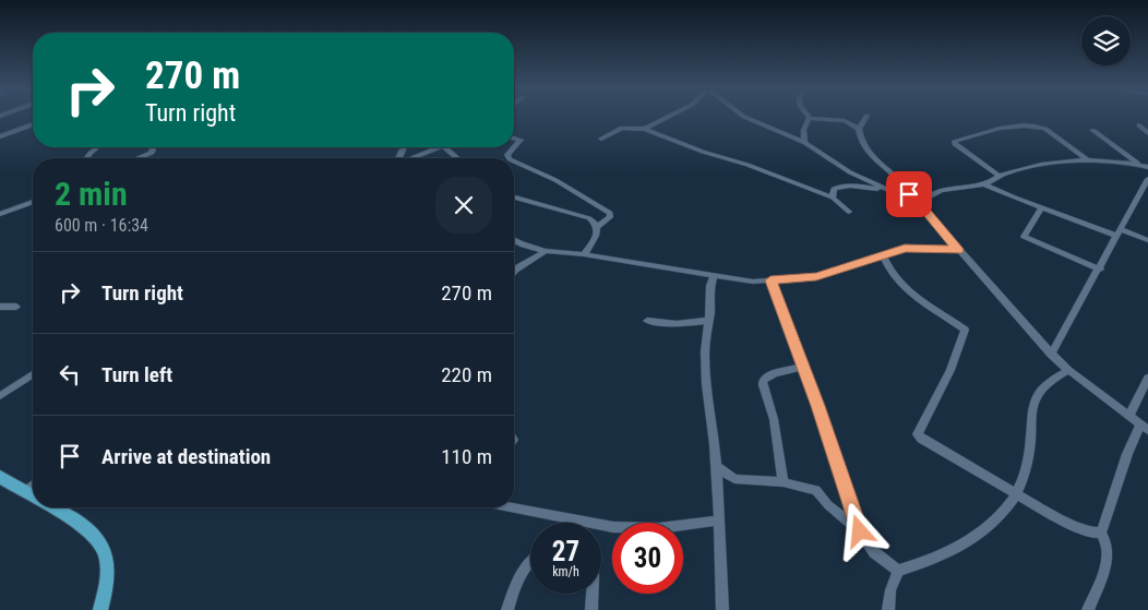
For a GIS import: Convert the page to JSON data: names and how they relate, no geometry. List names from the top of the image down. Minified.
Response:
{"page":{"turn":["270 m","Turn right"],"heading":["2 min","600 m · 16:34"],"list":[{"name":"Turn right","value":"270 m"},{"name":"Turn left","value":"220 m"},{"name":"Arrive at destination","value":"110 m"}],"speed":"27 km/h","limit":"30"}}
